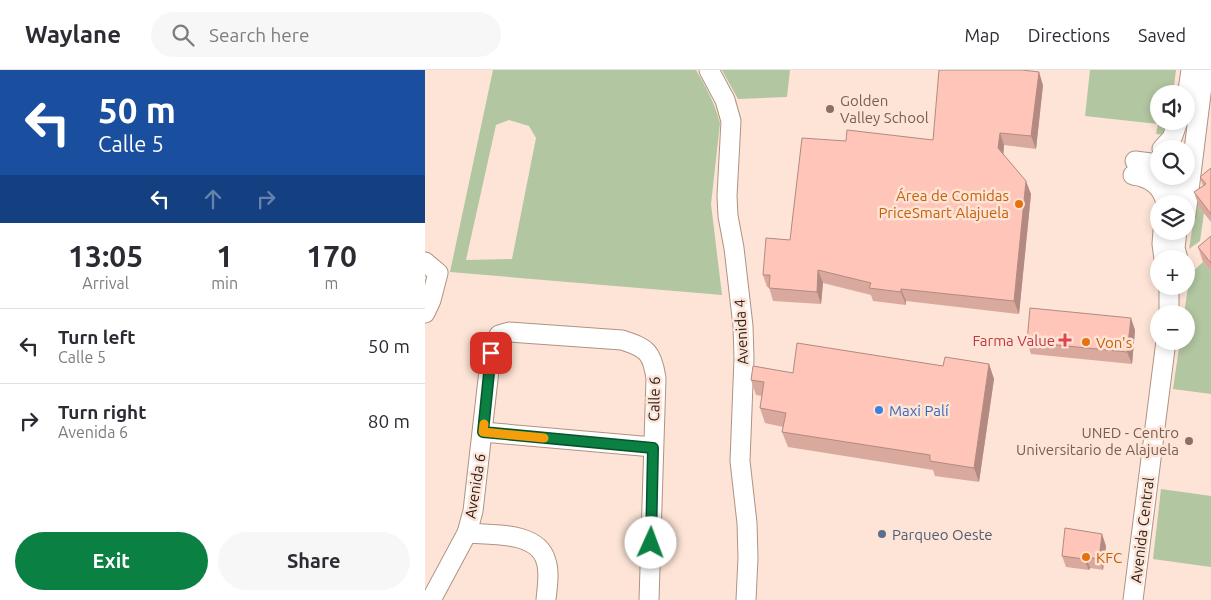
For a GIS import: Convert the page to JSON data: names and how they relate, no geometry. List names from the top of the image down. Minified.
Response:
{"streets":{"street":["Avenida 4","Calle 6","Avenida 6","Avenida Central"]},"crossings":[["Calle 6","Avenida 6"]],"places":{"other":["Golden Valley School","Área de Comidas PriceSmart Alajuela","Von's","Maxi Palí","UNED - Centro Universitario de Alajuela","Parqueo Oeste","KFC"],"health":["Farma Value"]},"page":{"header":"Waylane","search":"Search here","nav":["Map","Directions","Saved"],"turn":["50 m","Calle 5"],"map_buttons":["+","−"],"eta":["13:05","Arrival","1","min","170","m"],"list":[{"name":"Turn left","note":"Calle 5","value":"50 m"},{"name":"Turn right","note":"Avenida 6","value":"80 m"}],"buttons":["Exit","Share"]}}
